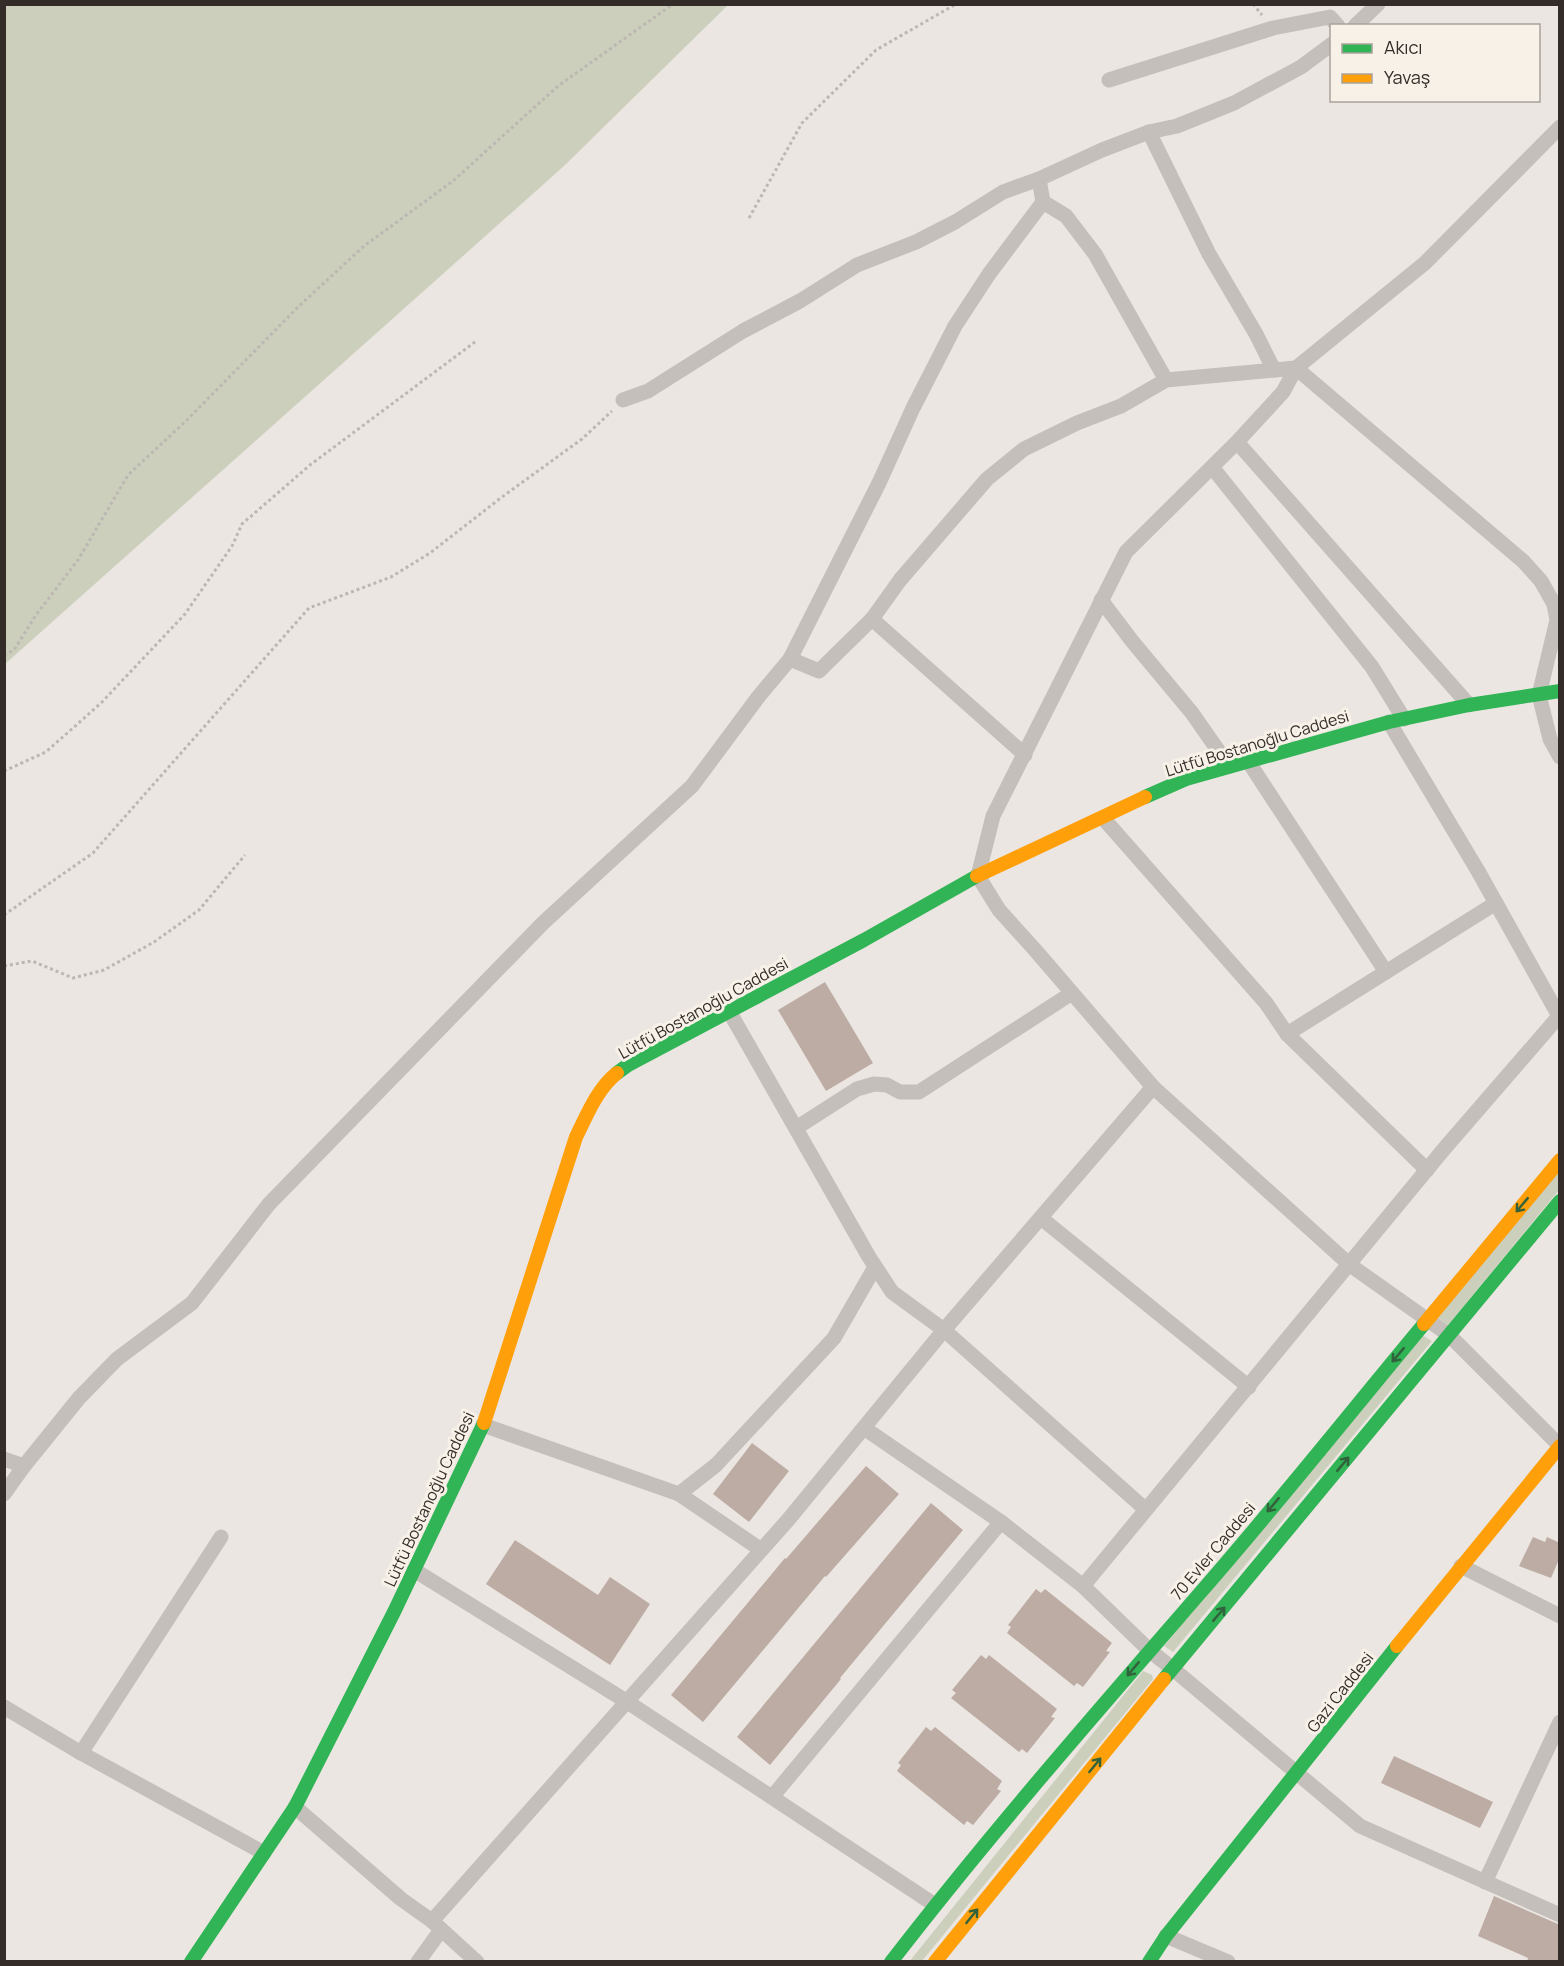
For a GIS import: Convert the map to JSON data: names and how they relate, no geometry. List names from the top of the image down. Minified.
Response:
{"streets":{"street":["Lütfü Bostanoğlu Caddesi","70 Evler Caddesi","Gazi Caddesi"]},"legend":["Akıcı","Yavaş"]}
